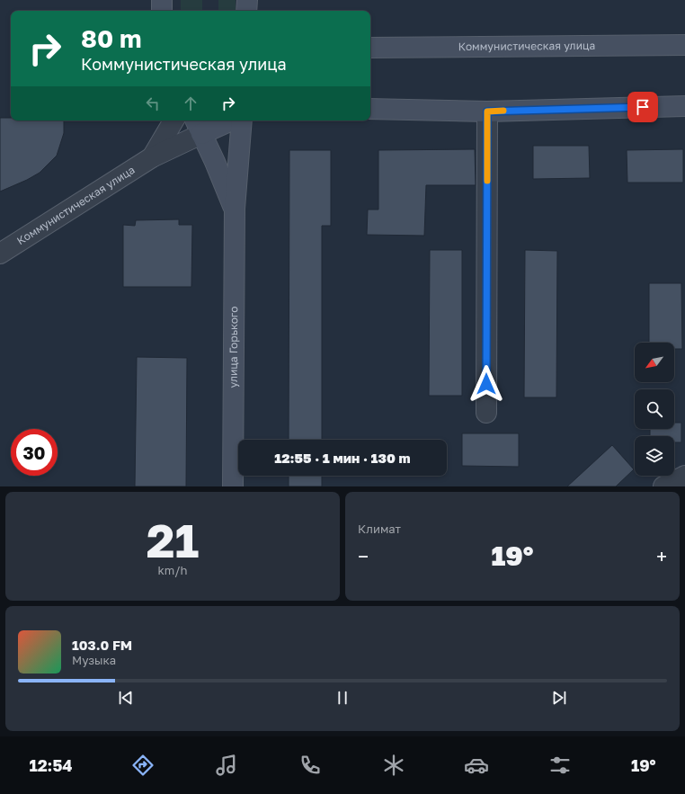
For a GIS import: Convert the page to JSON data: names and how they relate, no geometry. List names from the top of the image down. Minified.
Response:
{"streets":{"main road":["Коммунистическая улица","улица Горького"]},"north":"bottom left","page":{"turn":["80 m","Коммунистическая улица"],"limit":"30","trip":"12:55 · 1 мин · 130 m","tile":[["21","km/h"],"Климат"],"heat":["−","19°","+"],"song":["103.0 FM","Музыка"],"tabs":["12:54","19°"]}}
